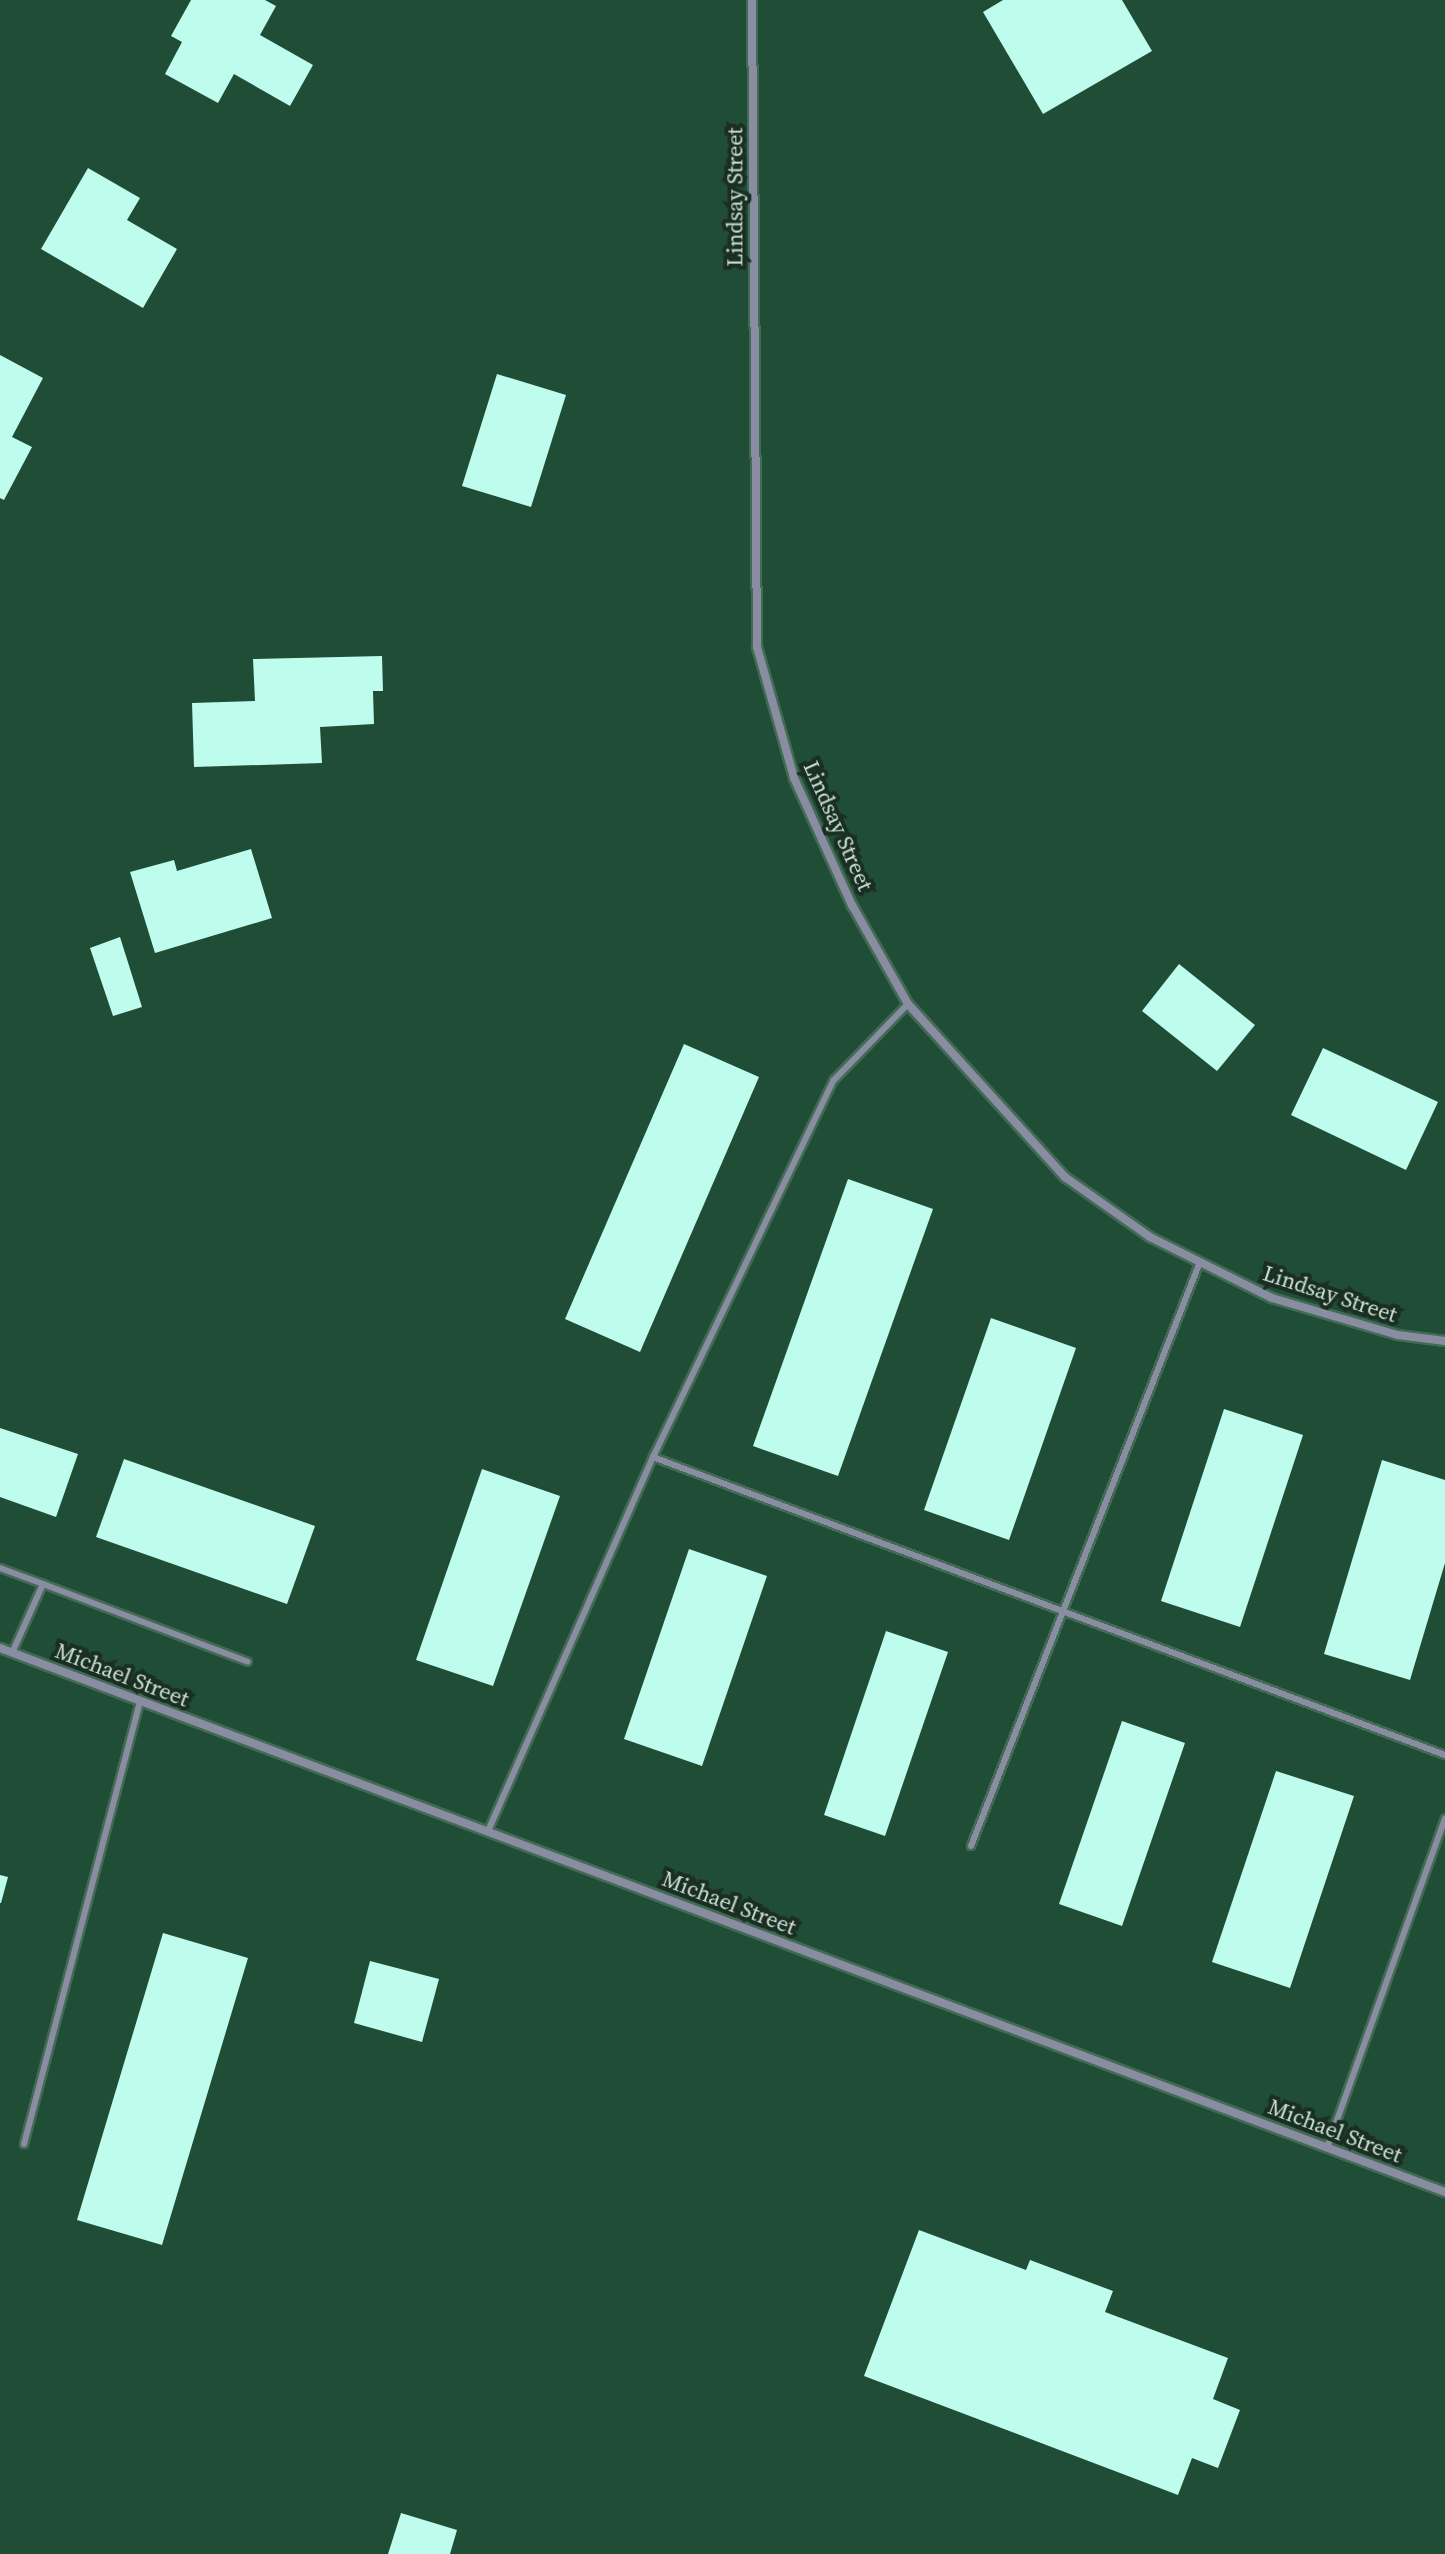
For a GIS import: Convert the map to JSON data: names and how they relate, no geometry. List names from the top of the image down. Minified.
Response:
{"streets":{"street":["Lindsay Street","Michael Street"]}}
